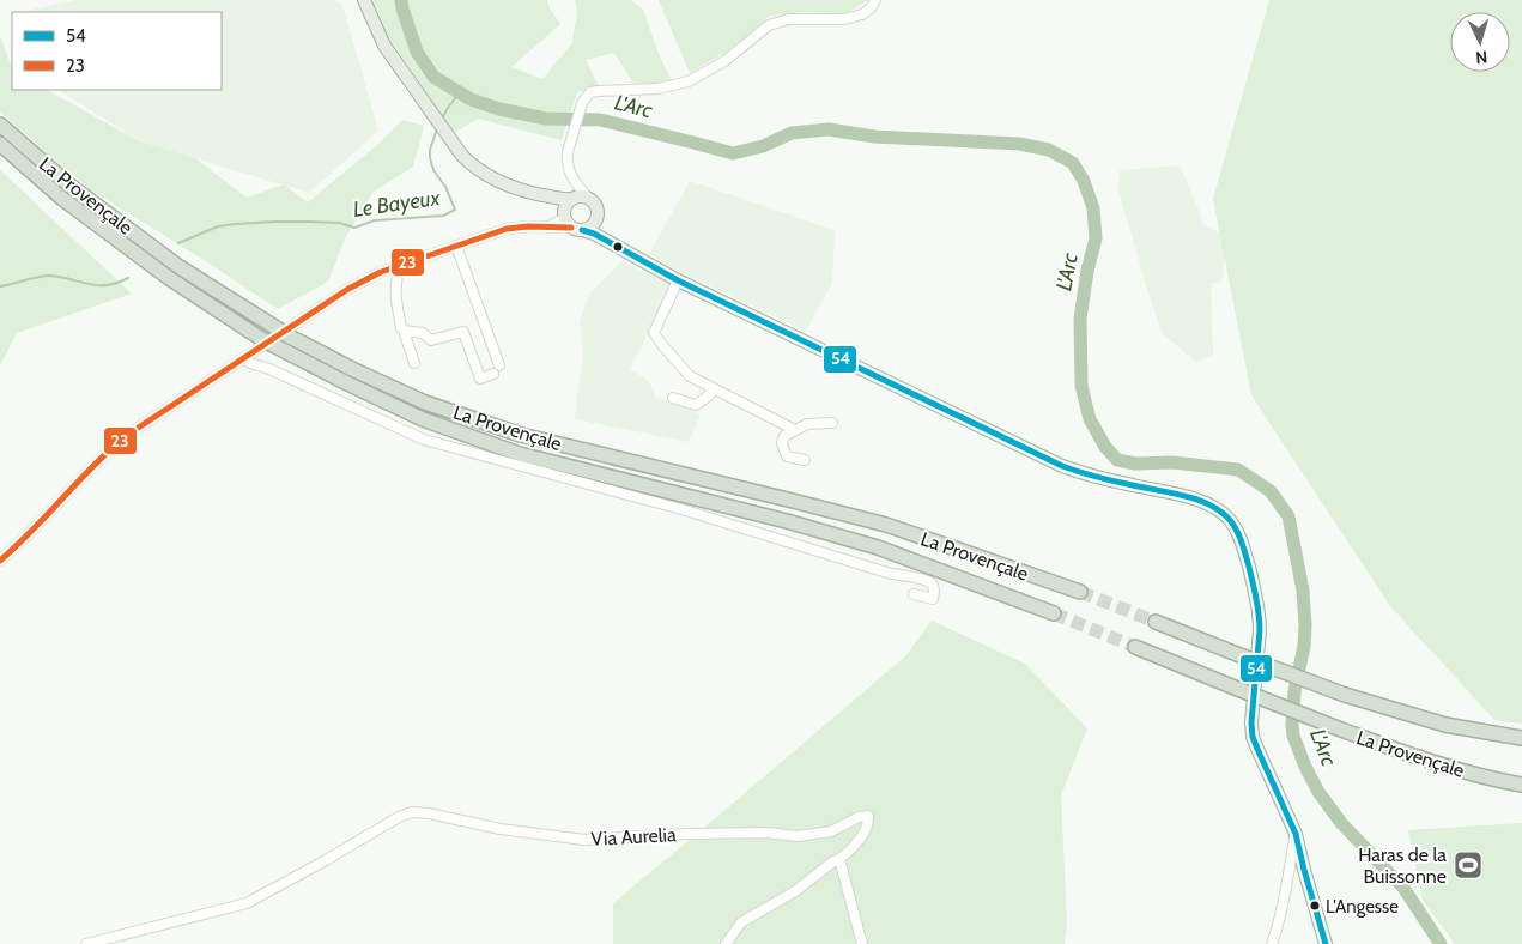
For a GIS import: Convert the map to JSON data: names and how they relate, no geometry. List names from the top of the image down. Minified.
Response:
{"streets":{"highway":["La Provençale"],"street":["Via Aurelia"]},"water":["L'Arc","Le Bayeux"],"places":{"sports":["Haras de la Buissonne"],"other":["L'Angesse"]},"lines":["transit line 23","transit line 54"],"legend":["54","23"],"north":"bottom"}
